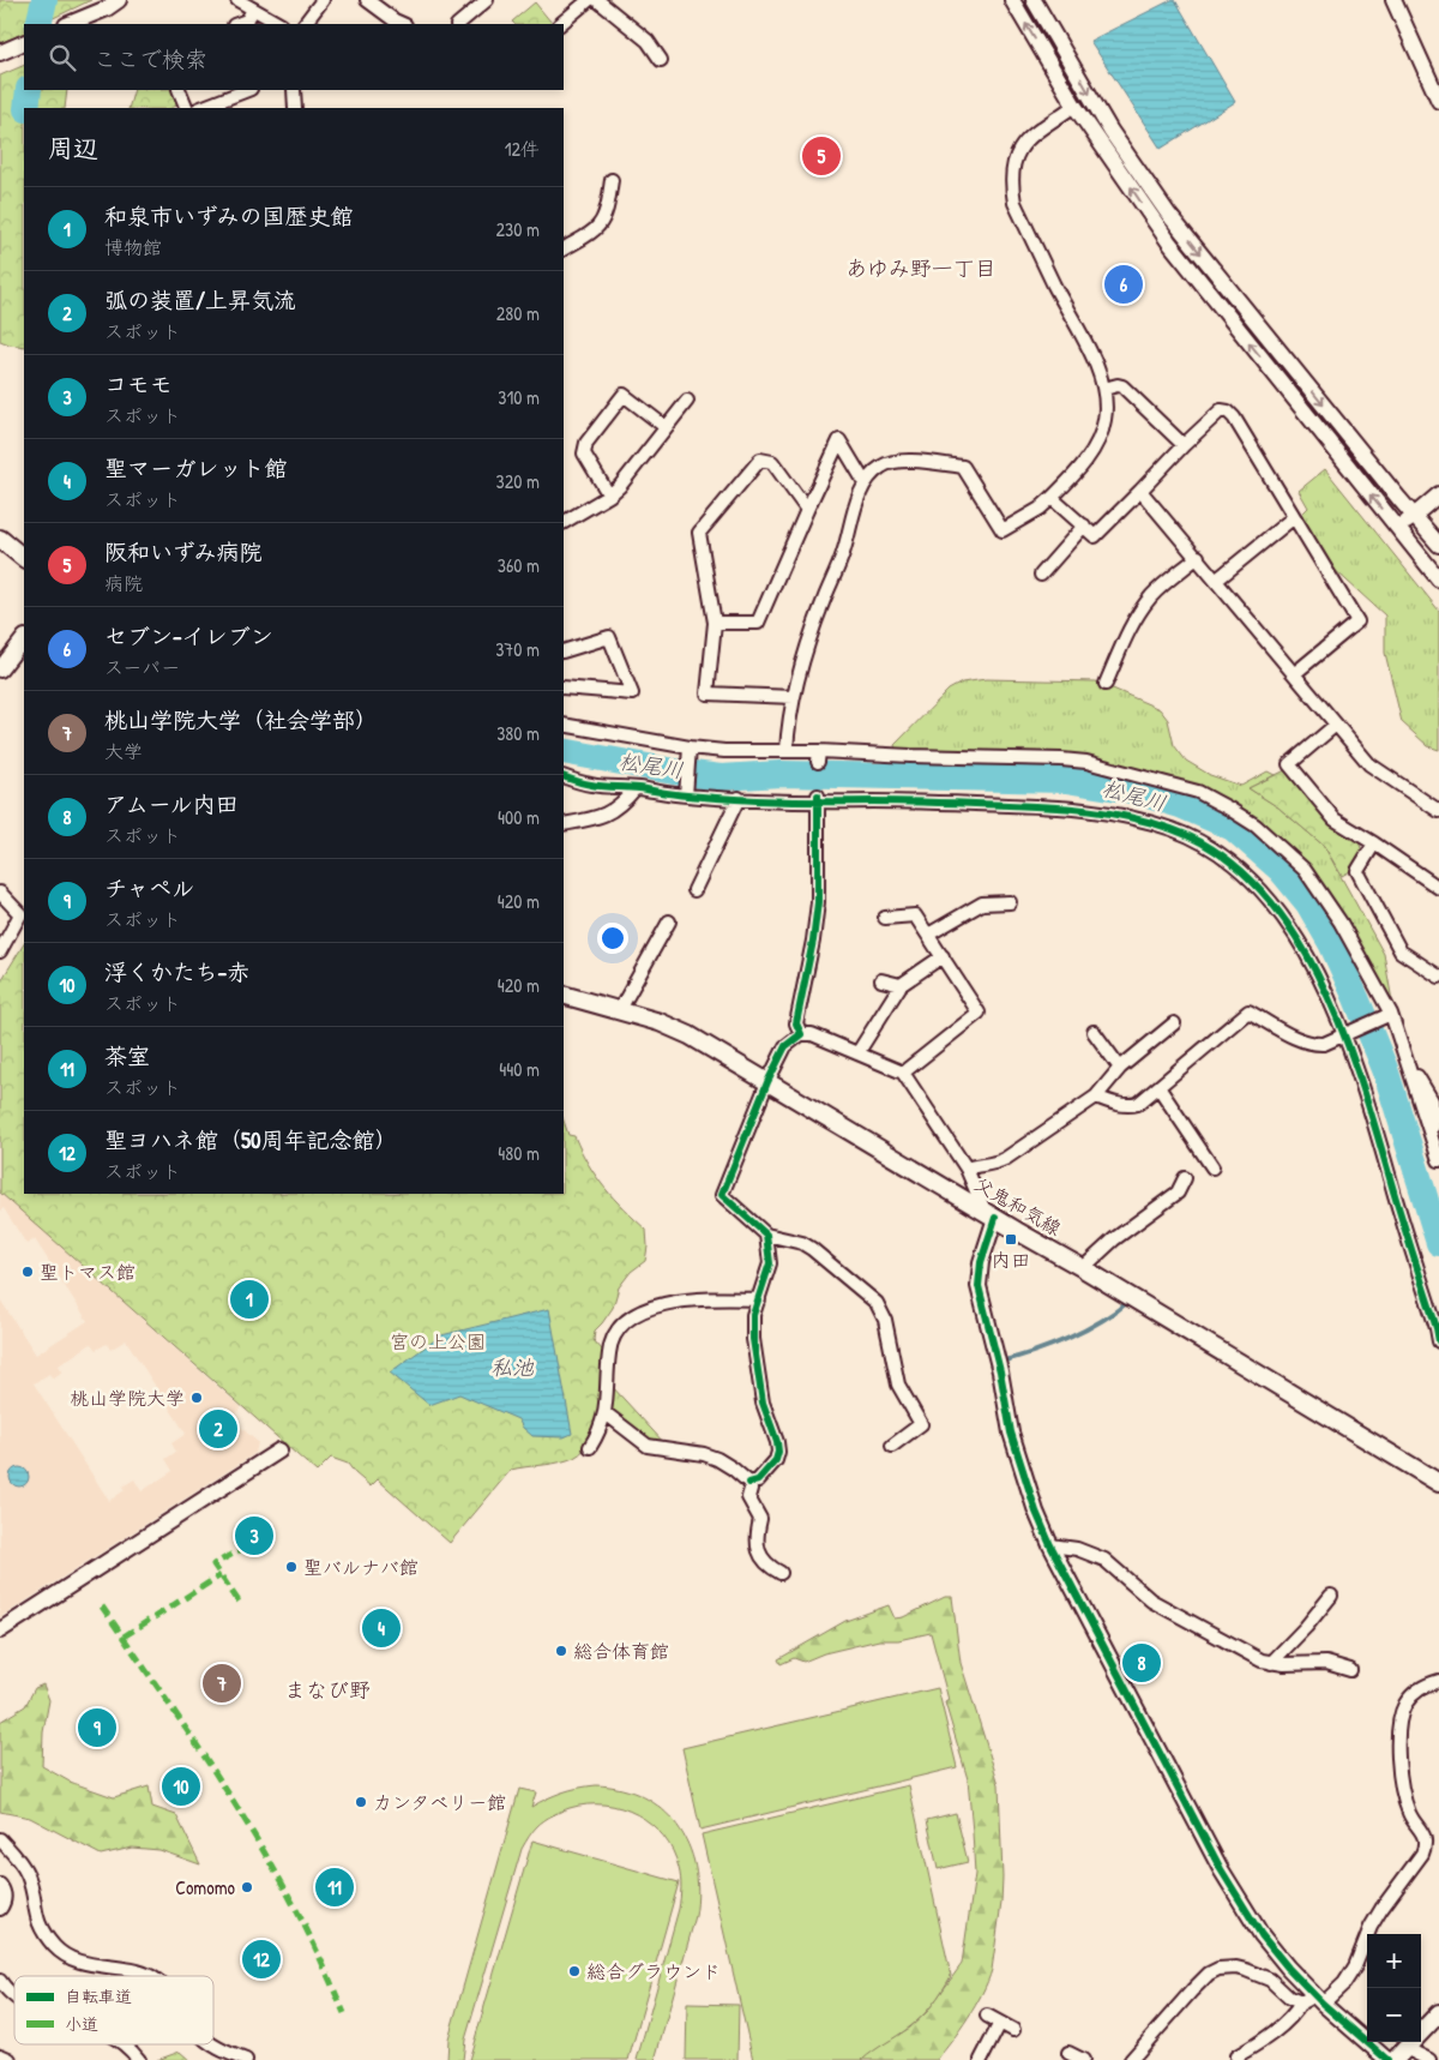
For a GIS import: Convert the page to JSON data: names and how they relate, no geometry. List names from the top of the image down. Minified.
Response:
{"streets":{"main road":["父鬼和気線"]},"districts":["あゆみ野一丁目","まなび野"],"water":["松尾川","私池"],"parks":["宮の上公園"],"places":{"transit":["内田"],"other":["聖トマス館","桃山学院大学","聖バルナバ館","総合体育館","カンタベリー館","Comomo","総合グラウンド"]},"legend":["自転車道","小道"],"page":{"search":"ここで検索","heading":["周辺","12件"],"pins":["5","6","1","2","3","4","8","7","9","10","11","12"],"list":[{"mark":"1","name":"和泉市いずみの国歴史館","note":"博物館","value":"230 m"},{"mark":"2","name":"弧の装置/上昇気流","note":"スポット","value":"280 m"},{"mark":"3","name":"コモモ","note":"スポット","value":"310 m"},{"mark":"4","name":"聖マーガレット館","note":"スポット","value":"320 m"},{"mark":"5","name":"阪和いずみ病院","note":"病院","value":"360 m"},{"mark":"6","name":"セブン-イレブン","note":"スーパー","value":"370 m"},{"mark":"7","name":"桃山学院大学（社会学部）","note":"大学","value":"380 m"},{"mark":"8","name":"アムール内田","note":"スポット","value":"400 m"},{"mark":"9","name":"チャペル","note":"スポット","value":"420 m"},{"mark":"10","name":"浮くかたち-赤","note":"スポット","value":"420 m"},{"mark":"11","name":"茶室","note":"スポット","value":"440 m"},{"mark":"12","name":"聖ヨハネ館（50周年記念館）","note":"スポット","value":"480 m"}],"map_buttons":["+","−"]}}
